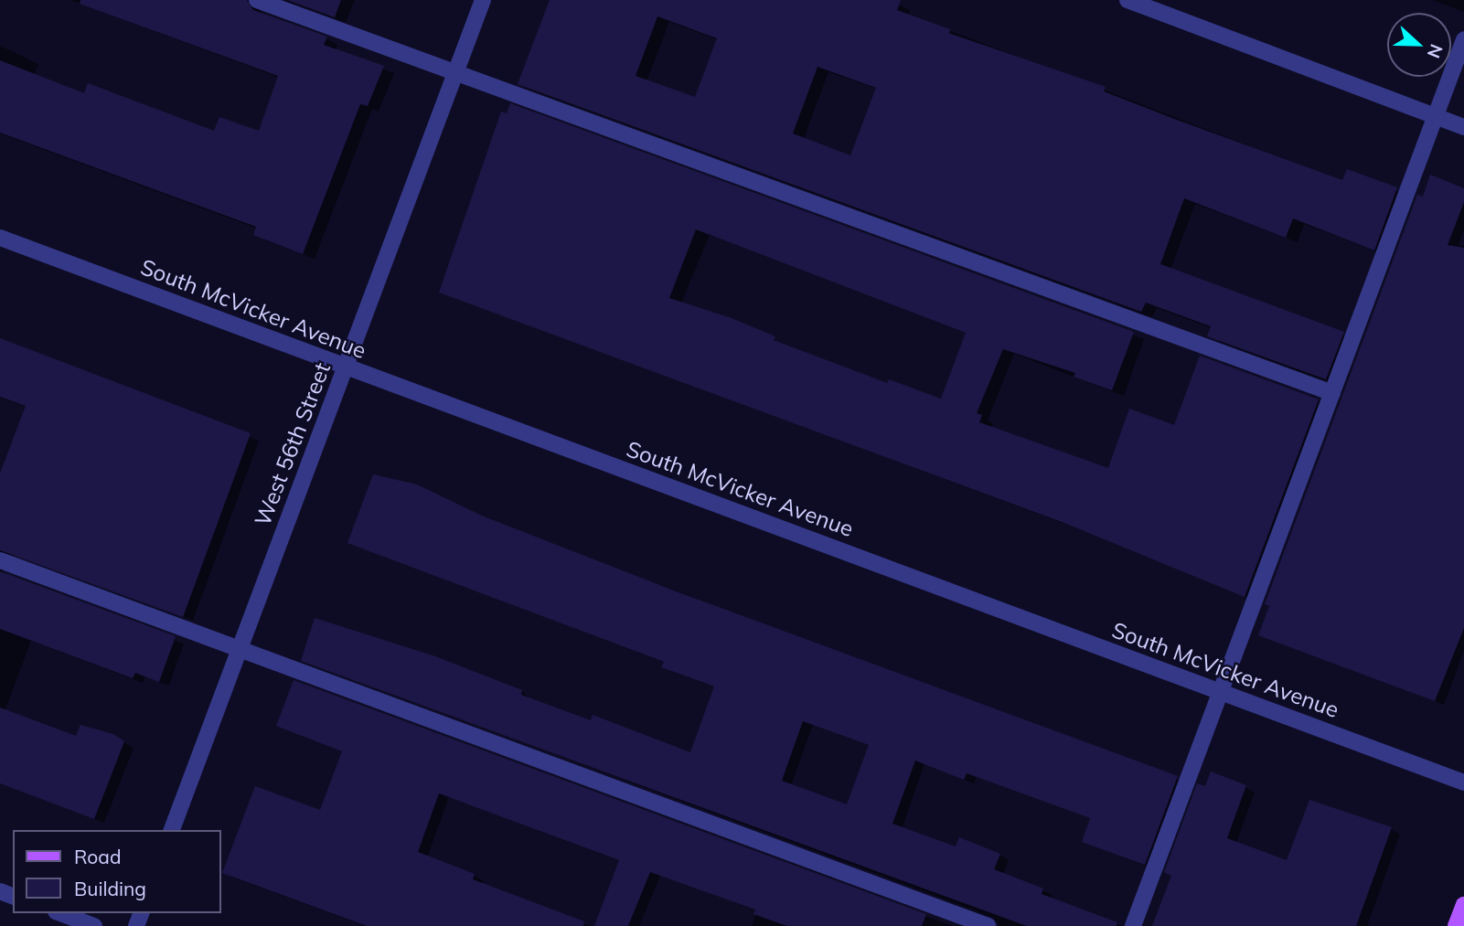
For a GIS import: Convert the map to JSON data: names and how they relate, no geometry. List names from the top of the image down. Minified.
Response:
{"streets":{"street":["South McVicker Avenue","West 56th Street"]},"crossings":[["South McVicker Avenue","West 56th Street"]],"legend":["Road","Building"],"north":"right"}
